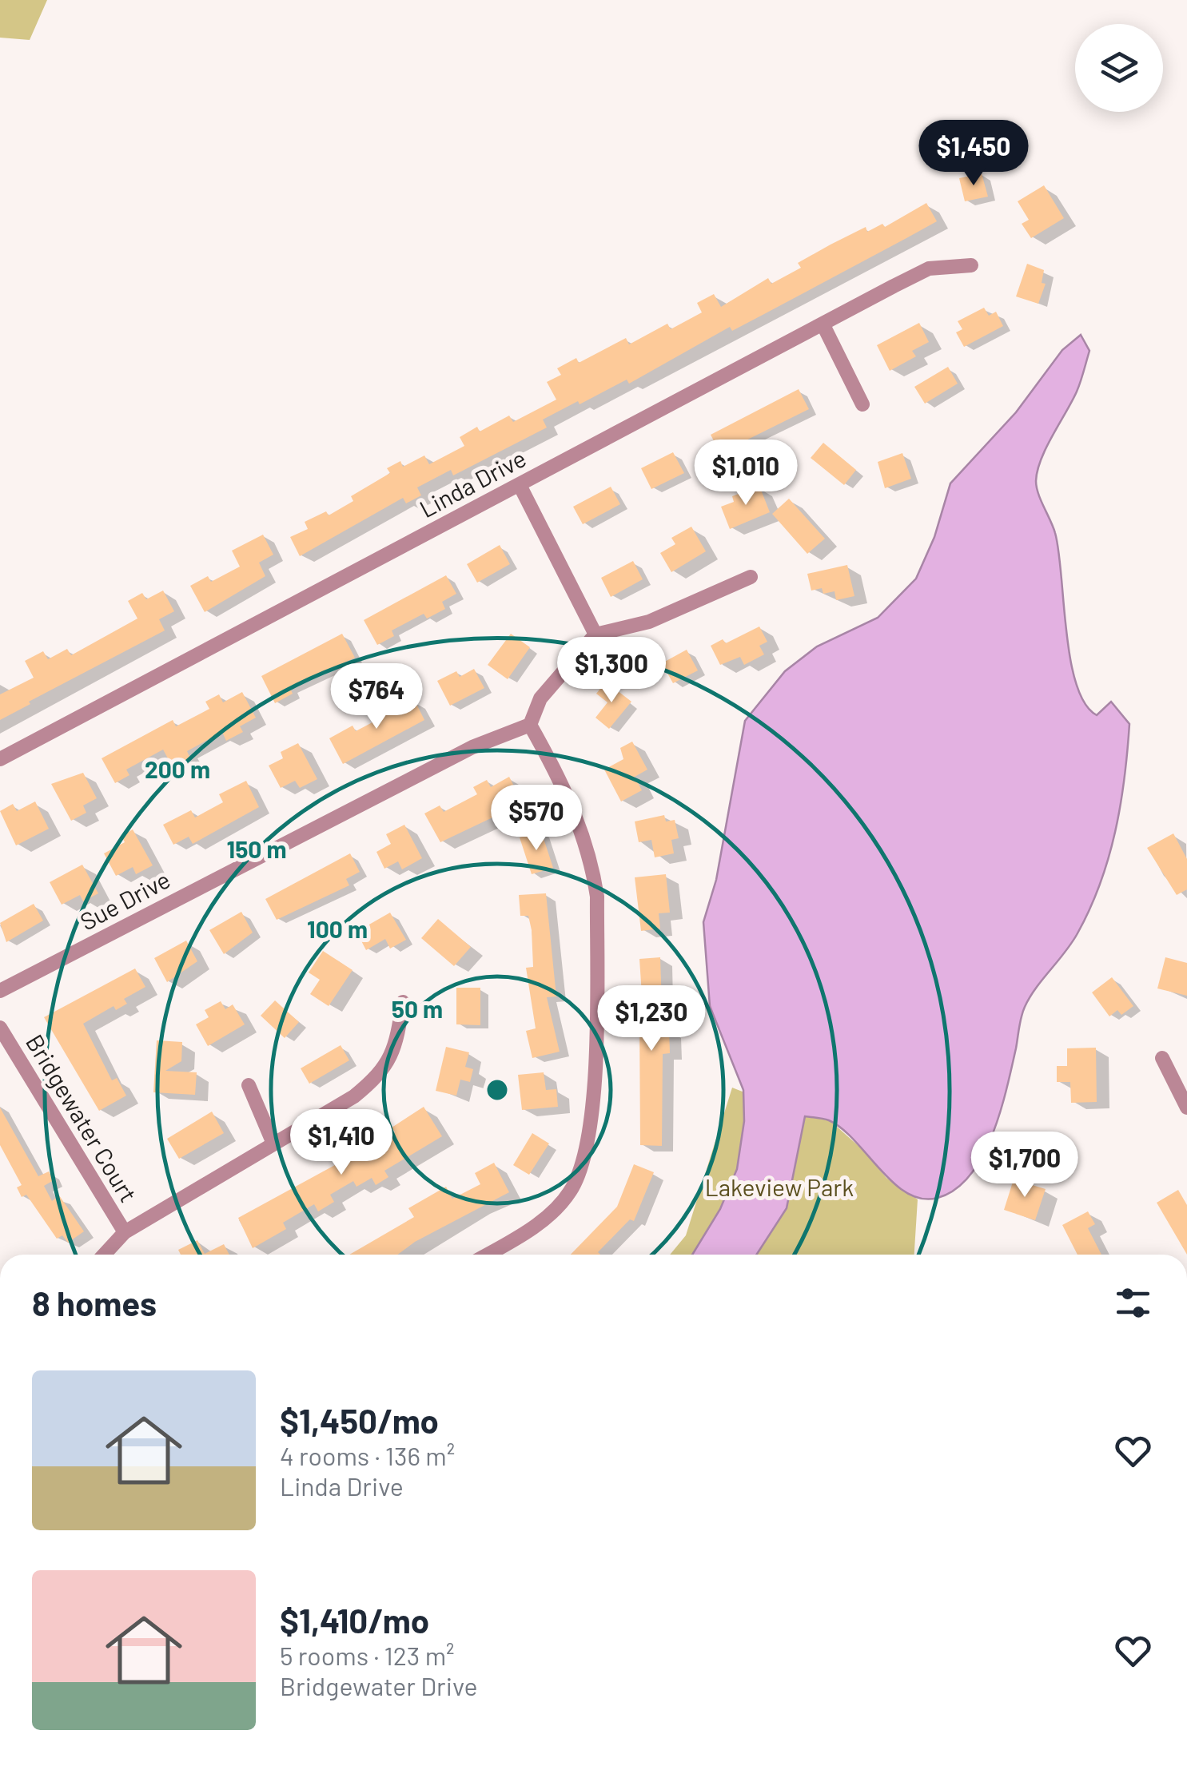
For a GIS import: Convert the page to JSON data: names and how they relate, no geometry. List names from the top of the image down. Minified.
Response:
{"streets":{"street":["Linda Drive","Sue Drive","Bridgewater Court"]},"parks":["Lakeview Park"],"page":{"price":["$1,450","$1,010","$1,300","$764","$570","$1,230","$1,410","$1,700"],"heading":"8 homes","list":[{"name":"$1,450/mo","note":"4 rooms · 136 m² · Linda Drive"},{"name":"$1,410/mo","note":"5 rooms · 123 m² · Bridgewater Drive"}]},"rings":["200 m","150 m","100 m","50 m"]}
